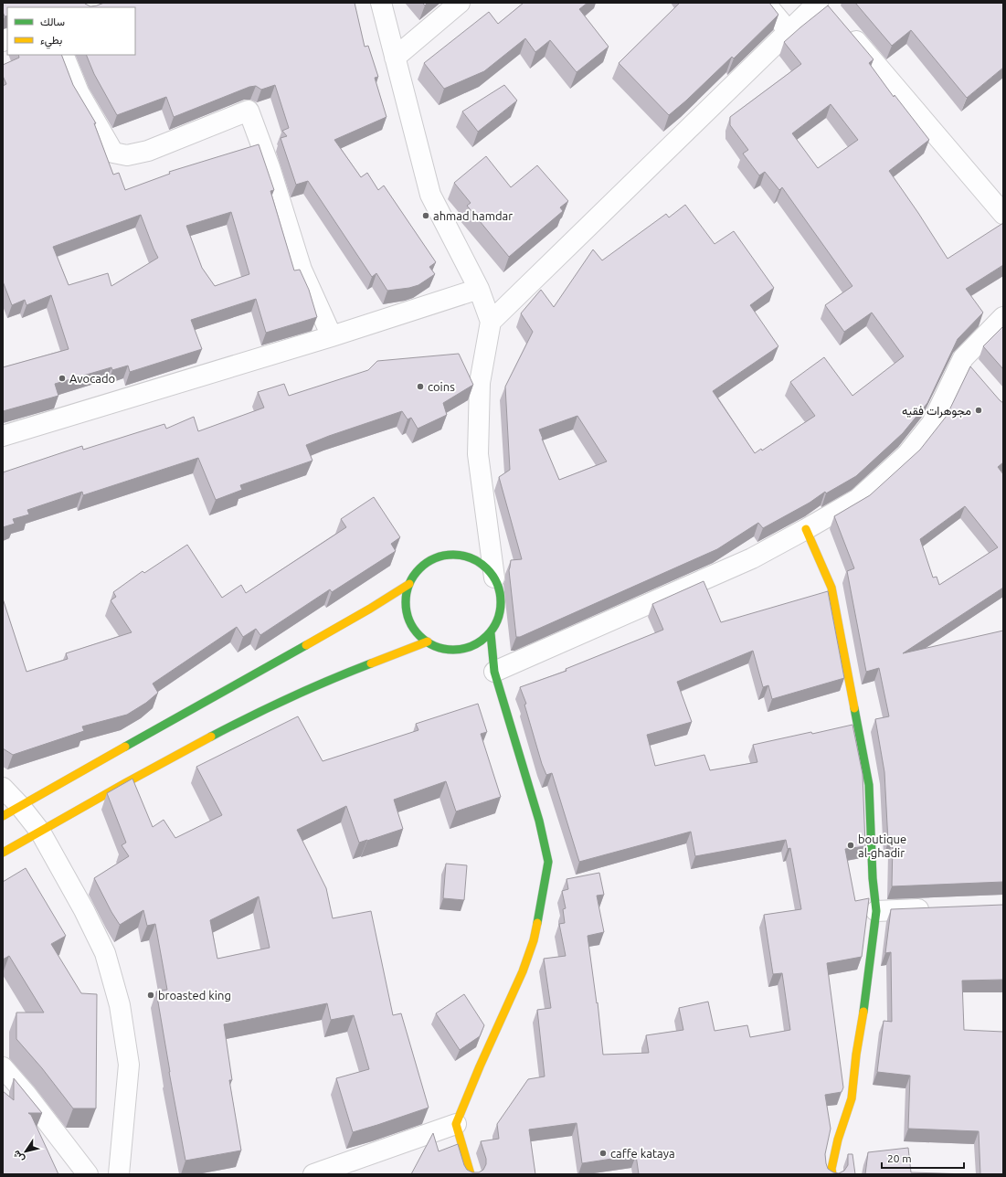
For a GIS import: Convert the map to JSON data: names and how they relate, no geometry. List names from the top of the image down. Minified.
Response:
{"places":["ahmad hamdar","Avocado","coins","مجوهرات فقيه","boutique al-ghadir","broasted king","caffe kataya"],"legend":["سالك","بطيء"],"scale_bar":"20 m","north":"bottom left"}
